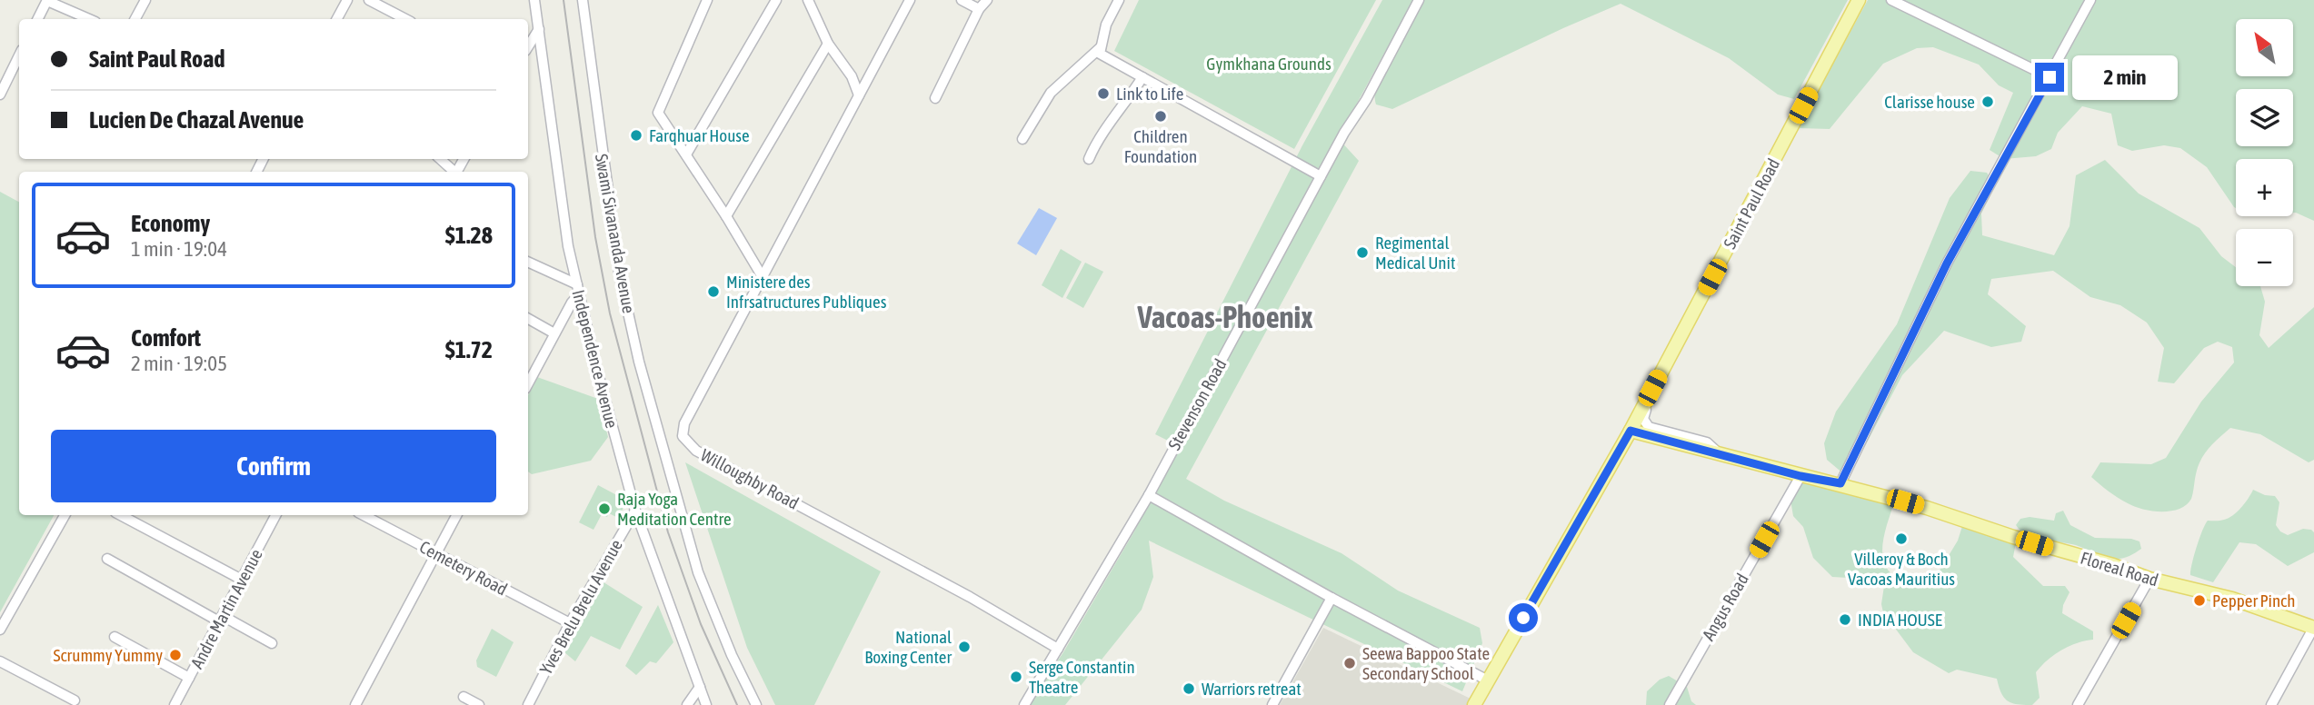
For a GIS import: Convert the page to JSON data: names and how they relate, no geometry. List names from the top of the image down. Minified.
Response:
{"streets":{"main road":["Saint Paul Road","Floreal Road"],"street":["Swami Sivananda Avenue","Independence Avenue","Stevenson Road","Willoughby Road","Cemetery Road","Yves Brelu Brelu Avenue","Angus Road","Andre Martin Avenue"]},"crossings":[["Saint Paul Road","Floreal Road"],["Independence Avenue","Yves Brelu Brelu Avenue"],["Stevenson Road","Willoughby Road"],["Cemetery Road","Yves Brelu Brelu Avenue"],["Floreal Road","Angus Road"]],"districts":["Vacoas-Phoenix"],"parks":["Gymkhana Grounds"],"places":["Link to Life","Clarisse house","Children Foundation","Farqhuar House","Regimental Medical Unit","Ministere des Infrsatructures Publiques","Raja Yoga Meditation Centre","Villeroy & Boch Vacoas Mauritius","Pepper Pinch","INDIA HOUSE","National Boxing Center","Scrummy Yummy","Seewa Bappoo State Secondary School","Serge Constantin Theatre","Warriors retreat"],"north":"top left","page":{"map_buttons":["+","−"],"banner":["Saint Paul Road","Lucien De Chazal Avenue"],"bubble":"2 min","list":[{"name":"Economy","note":"1 min · 19:04","value":"$1.28"},{"name":"Comfort","note":"2 min · 19:05","value":"$1.72"}],"buttons":"Confirm"}}
